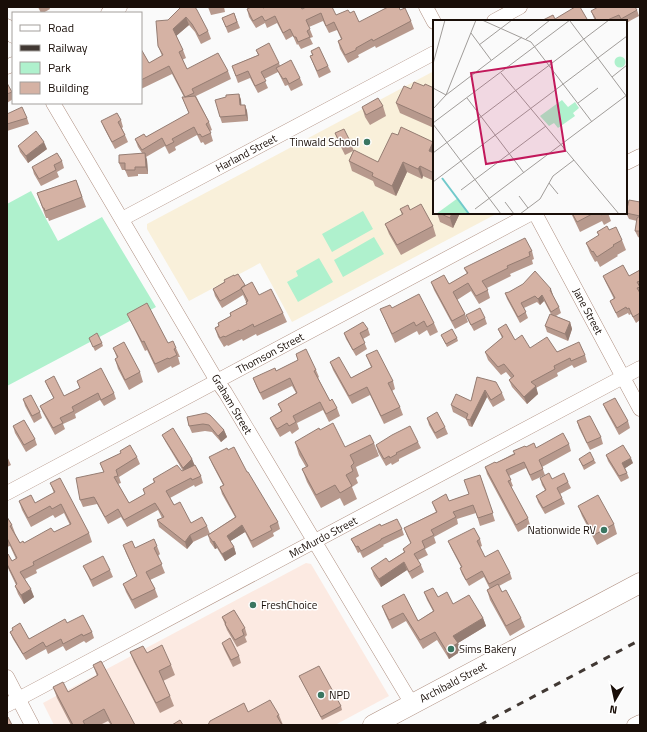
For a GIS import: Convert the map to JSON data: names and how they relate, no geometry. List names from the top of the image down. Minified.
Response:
{"streets":{"highway":["Archibald Street"],"street":["Harland Street","Jane Street","Thomson Street","Graham Street","McMurdo Street"]},"crossings":[["Harland Street","Graham Street"],["Jane Street","McMurdo Street"],["Thomson Street","Graham Street"],["Graham Street","McMurdo Street"],["Graham Street","Archibald Street"]],"places":["Tinwald School","Nationwide RV","FreshChoice","Sims Bakery","NPD"],"legend":["Road","Railway","Park","Building"],"north":"bottom"}
